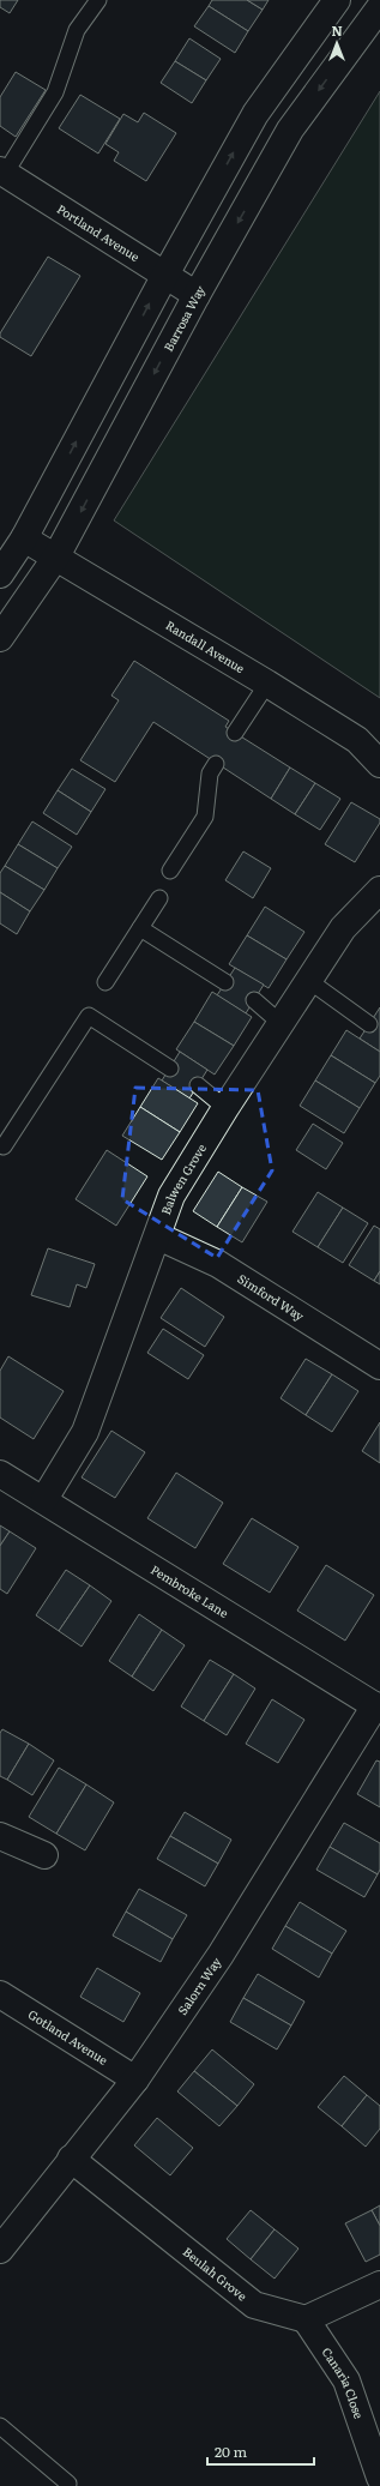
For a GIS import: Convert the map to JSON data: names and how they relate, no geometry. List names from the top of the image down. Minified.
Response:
{"streets":{"street":["Portland Avenue","Barrosa Way","Randall Avenue","Balwen Grove","Simford Way","Pembroke Lane","Salorn Way","Gotland Avenue","Beulah Grove","Canaria Close"]},"crossings":[["Portland Avenue","Barrosa Way"],["Barrosa Way","Randall Avenue"],["Balwen Grove","Simford Way"],["Balwen Grove","Pembroke Lane"],["Pembroke Lane","Salorn Way"],["Salorn Way","Gotland Avenue"],["Salorn Way","Beulah Grove"],["Beulah Grove","Canaria Close"]],"scale_bar":"20 m","north":"top"}
